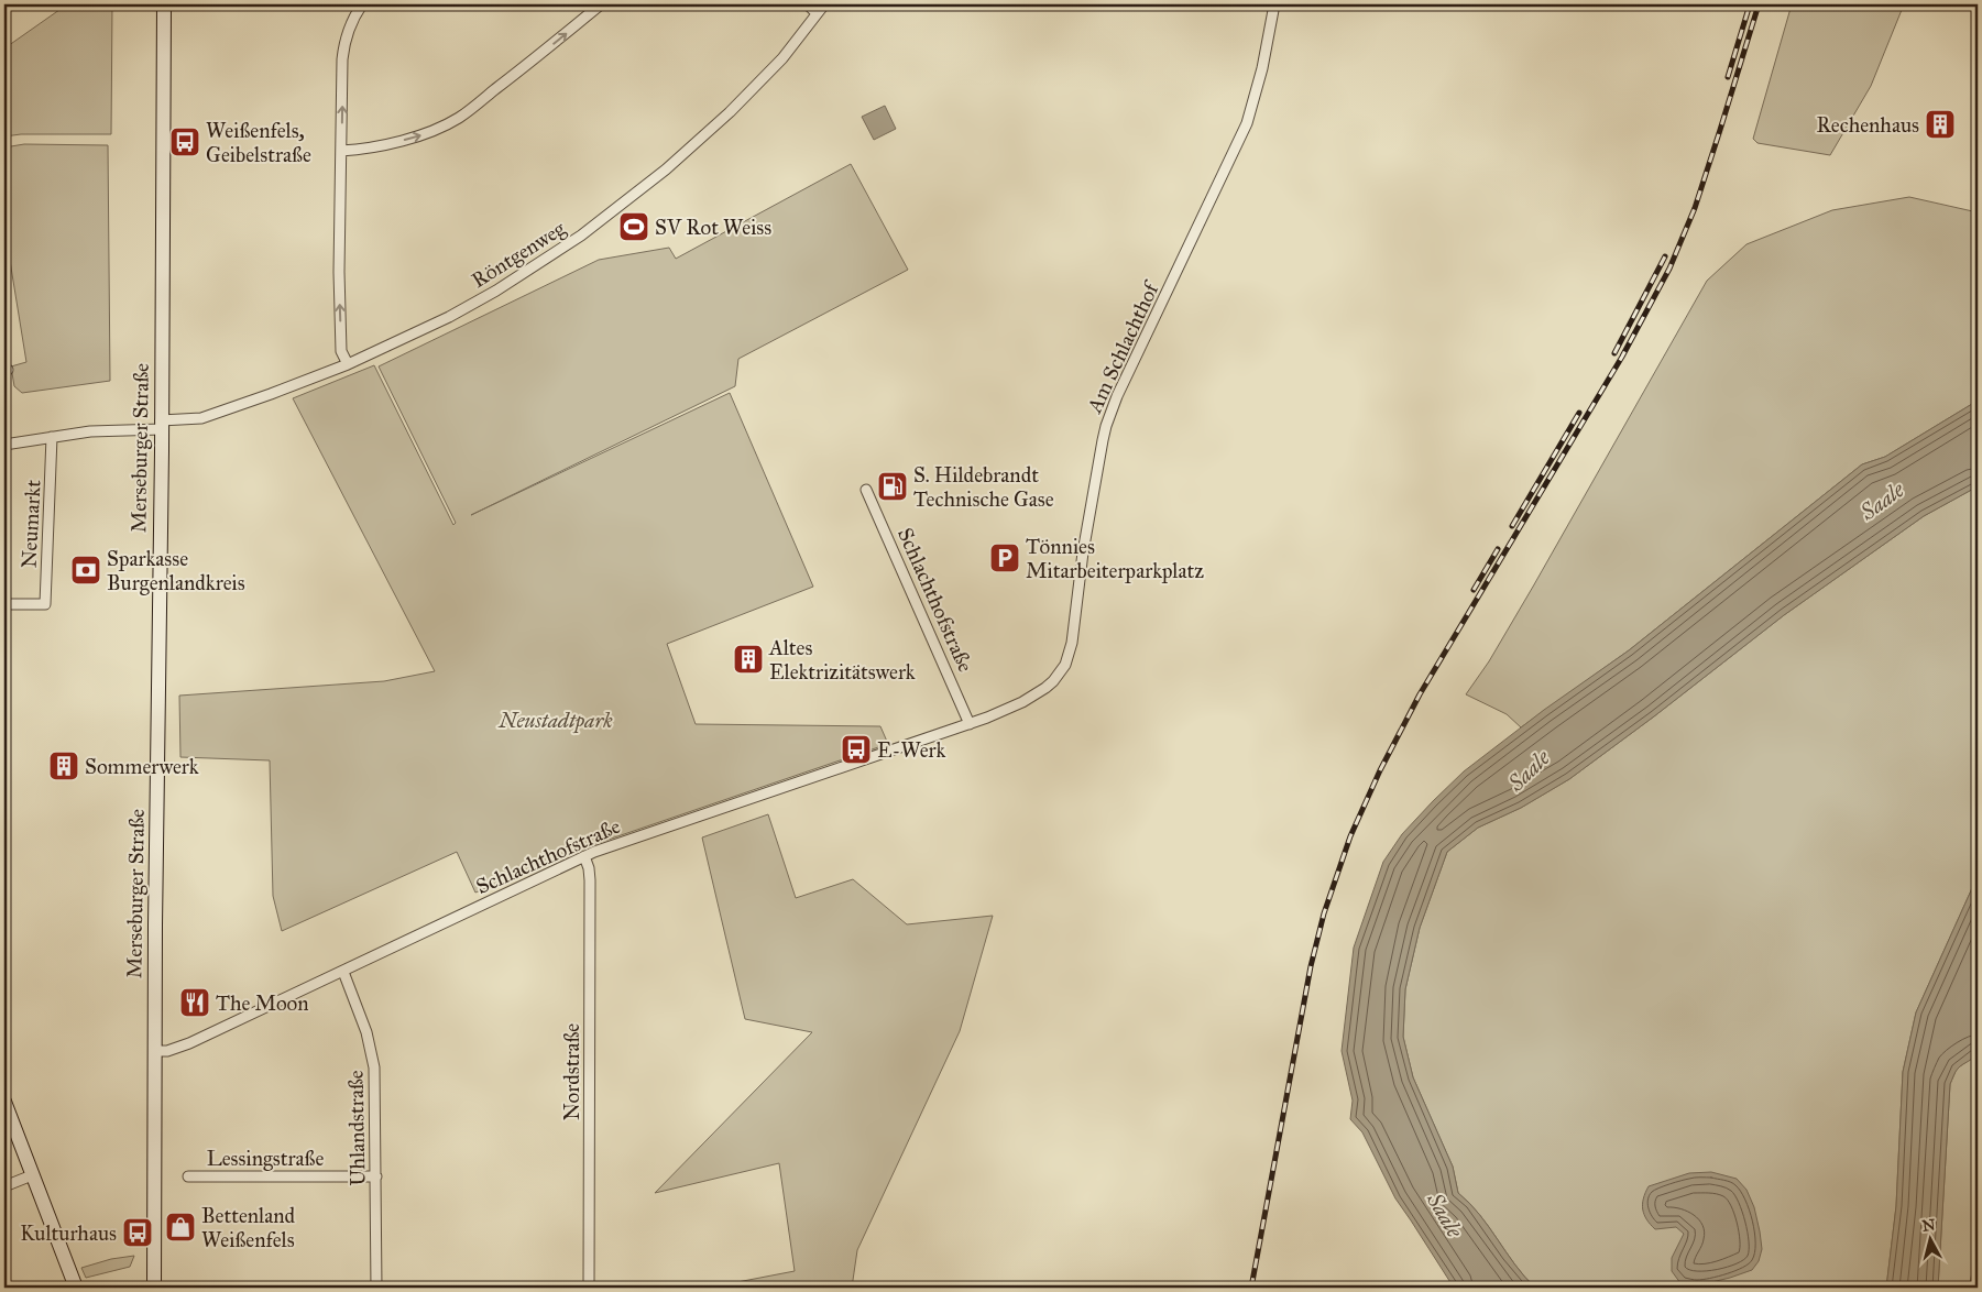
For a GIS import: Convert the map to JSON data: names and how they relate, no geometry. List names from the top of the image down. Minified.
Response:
{"streets":{"main road":["Merseburger Straße"],"street":["Röntgenweg","Am Schlachthof","Neumarkt","Schlachthofstraße","Nordstraße","Uhlandstraße","Lessingstraße"]},"crossings":[["Röntgenweg","Merseburger Straße"],["Röntgenweg","Neumarkt"],["Am Schlachthof","Schlachthofstraße"],["Merseburger Straße","Schlachthofstraße"],["Schlachthofstraße","Nordstraße"],["Schlachthofstraße","Uhlandstraße"],["Uhlandstraße","Lessingstraße"]],"water":["Saale"],"parks":["Neustadtpark"],"places":{"building":["Rechenhaus","Altes Elektrizitätswerk","Sommerwerk"],"bus stop":["Weißenfels, Geibelstraße","E-Werk","Kulturhaus"],"sports":["SV Rot Weiss"],"fuel station":["S. Hildebrandt Technische Gase"],"parking":["Tönnies Mitarbeiterparkplatz"],"bank":["Sparkasse Burgenlandkreis"],"restaurant":["The Moon"],"shop":["Bettenland Weißenfels"]},"north":"top"}
